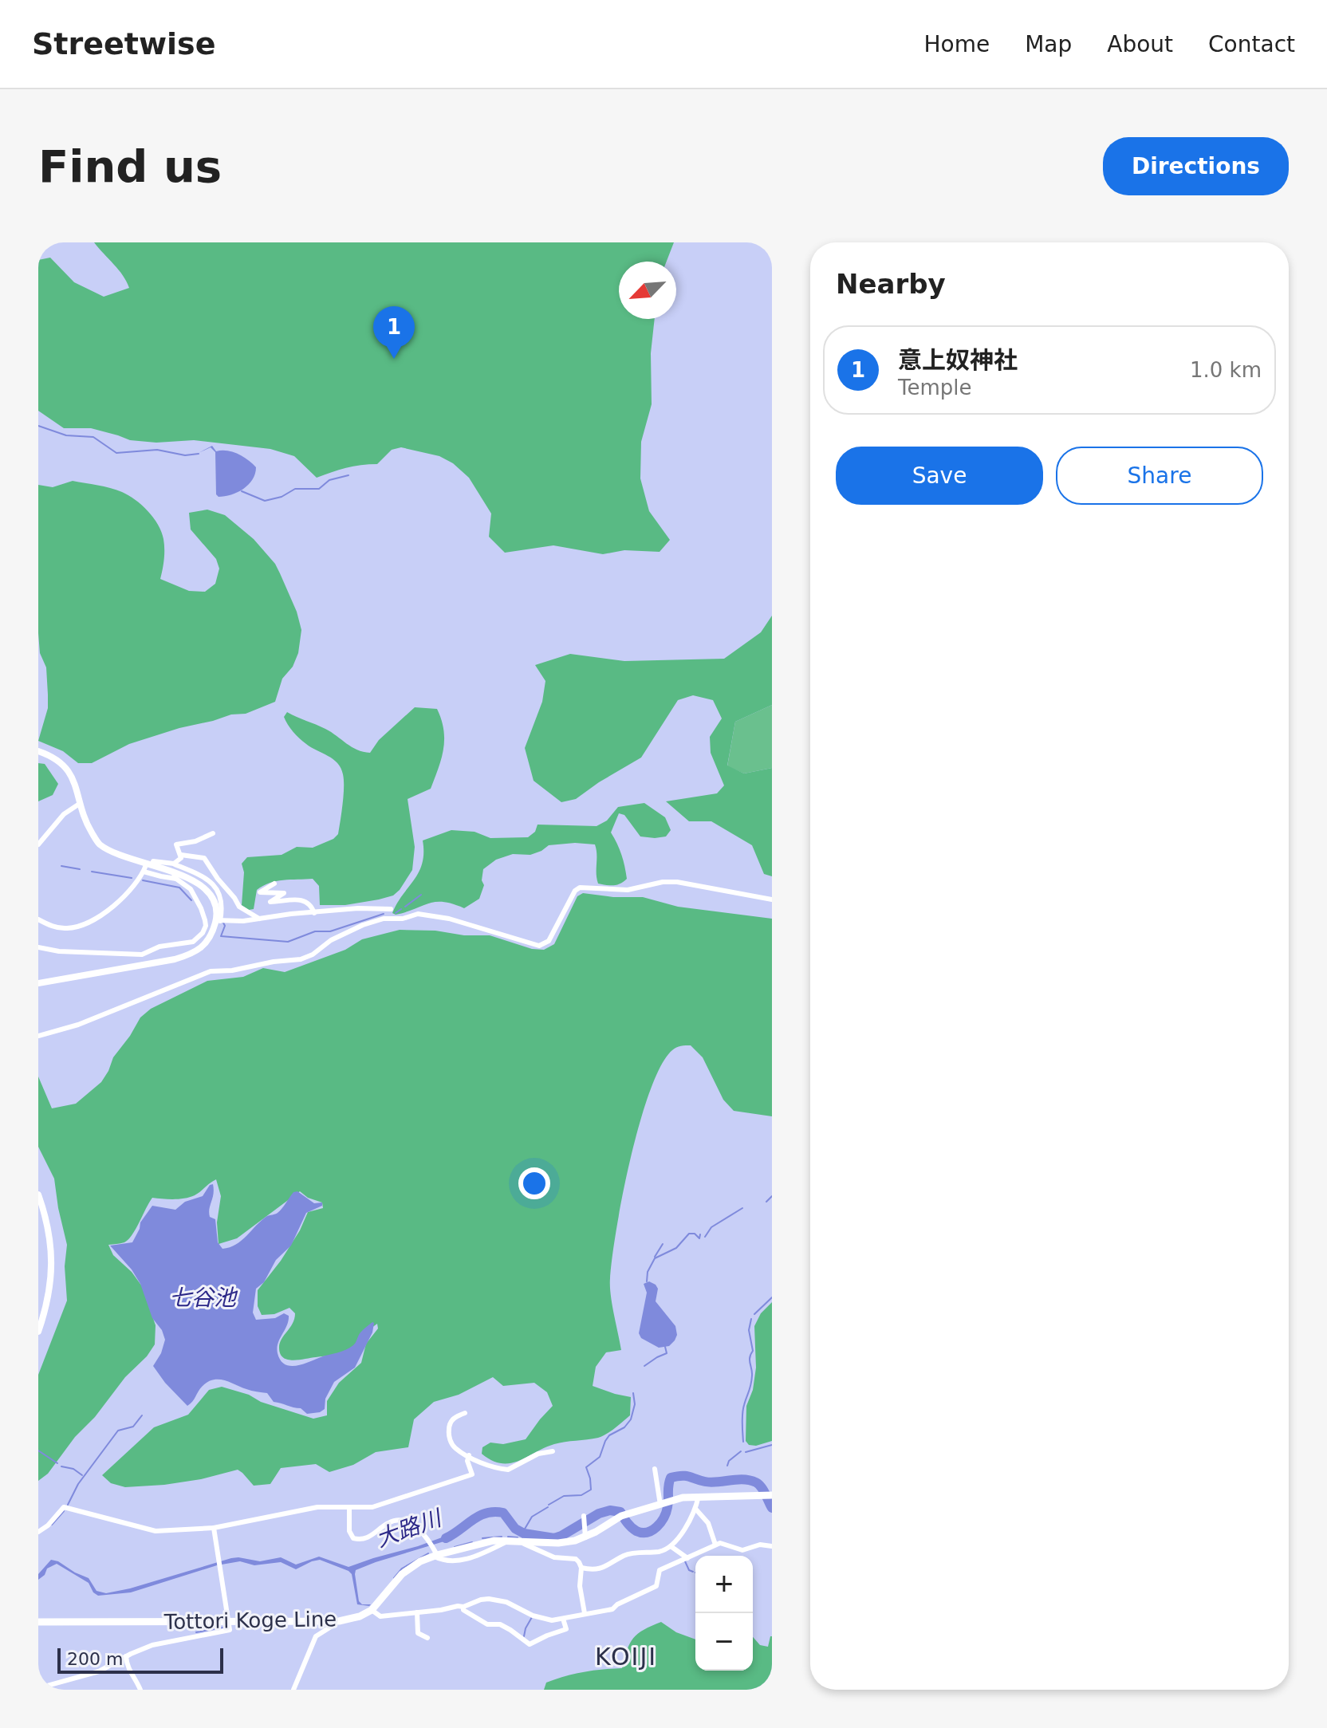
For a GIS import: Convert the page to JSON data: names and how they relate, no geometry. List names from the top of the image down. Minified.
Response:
{"streets":{"main road":["Tottori Koge Line"]},"districts":["KOIJI"],"water":["七谷池","大路川"],"scale_bar":"200 m","north":"bottom left","page":{"header":"Streetwise","nav":["Home","Map","About","Contact"],"buttons":["Directions",["Save","Share"]],"title":"Find us","heading":"Nearby","pins":"1","list":[{"mark":"1","name":"意上奴神社","note":"Temple","value":"1.0 km"}],"map_buttons":["+","−"],"scale":"200 m"}}
